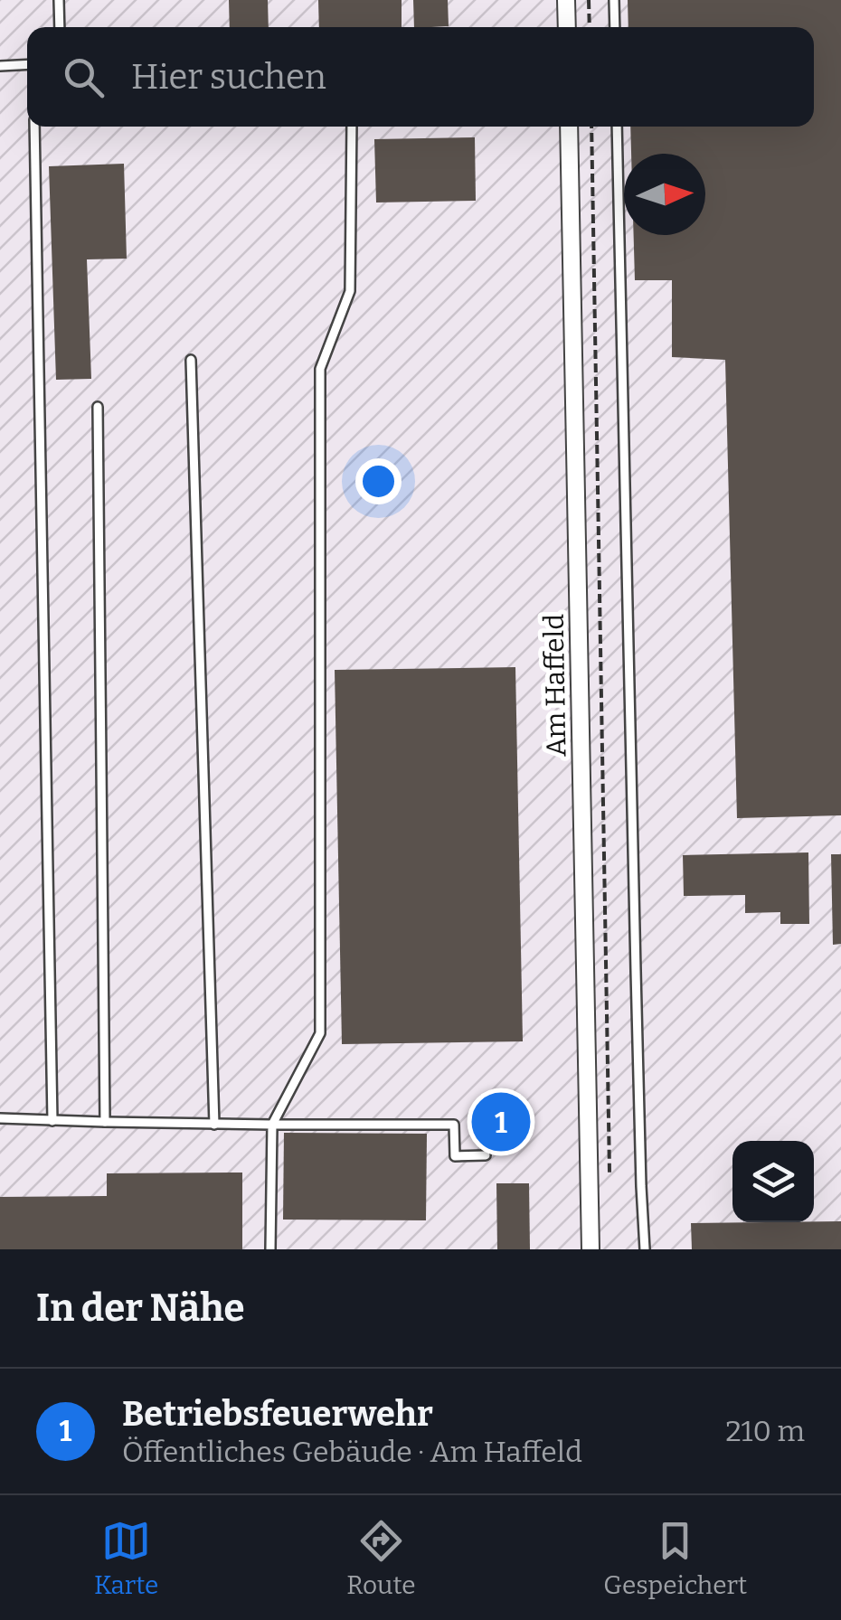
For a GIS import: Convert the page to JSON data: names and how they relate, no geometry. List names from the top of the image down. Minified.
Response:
{"streets":{"street":["Am Haffeld"]},"north":"right","page":{"search":"Hier suchen","pins":"1","heading":"In der Nähe","list":[{"mark":"1","name":"Betriebsfeuerwehr","note":"Öffentliches Gebäude · Am Haffeld","value":"210 m"}],"nav":["Karte","Route","Gespeichert"]}}
